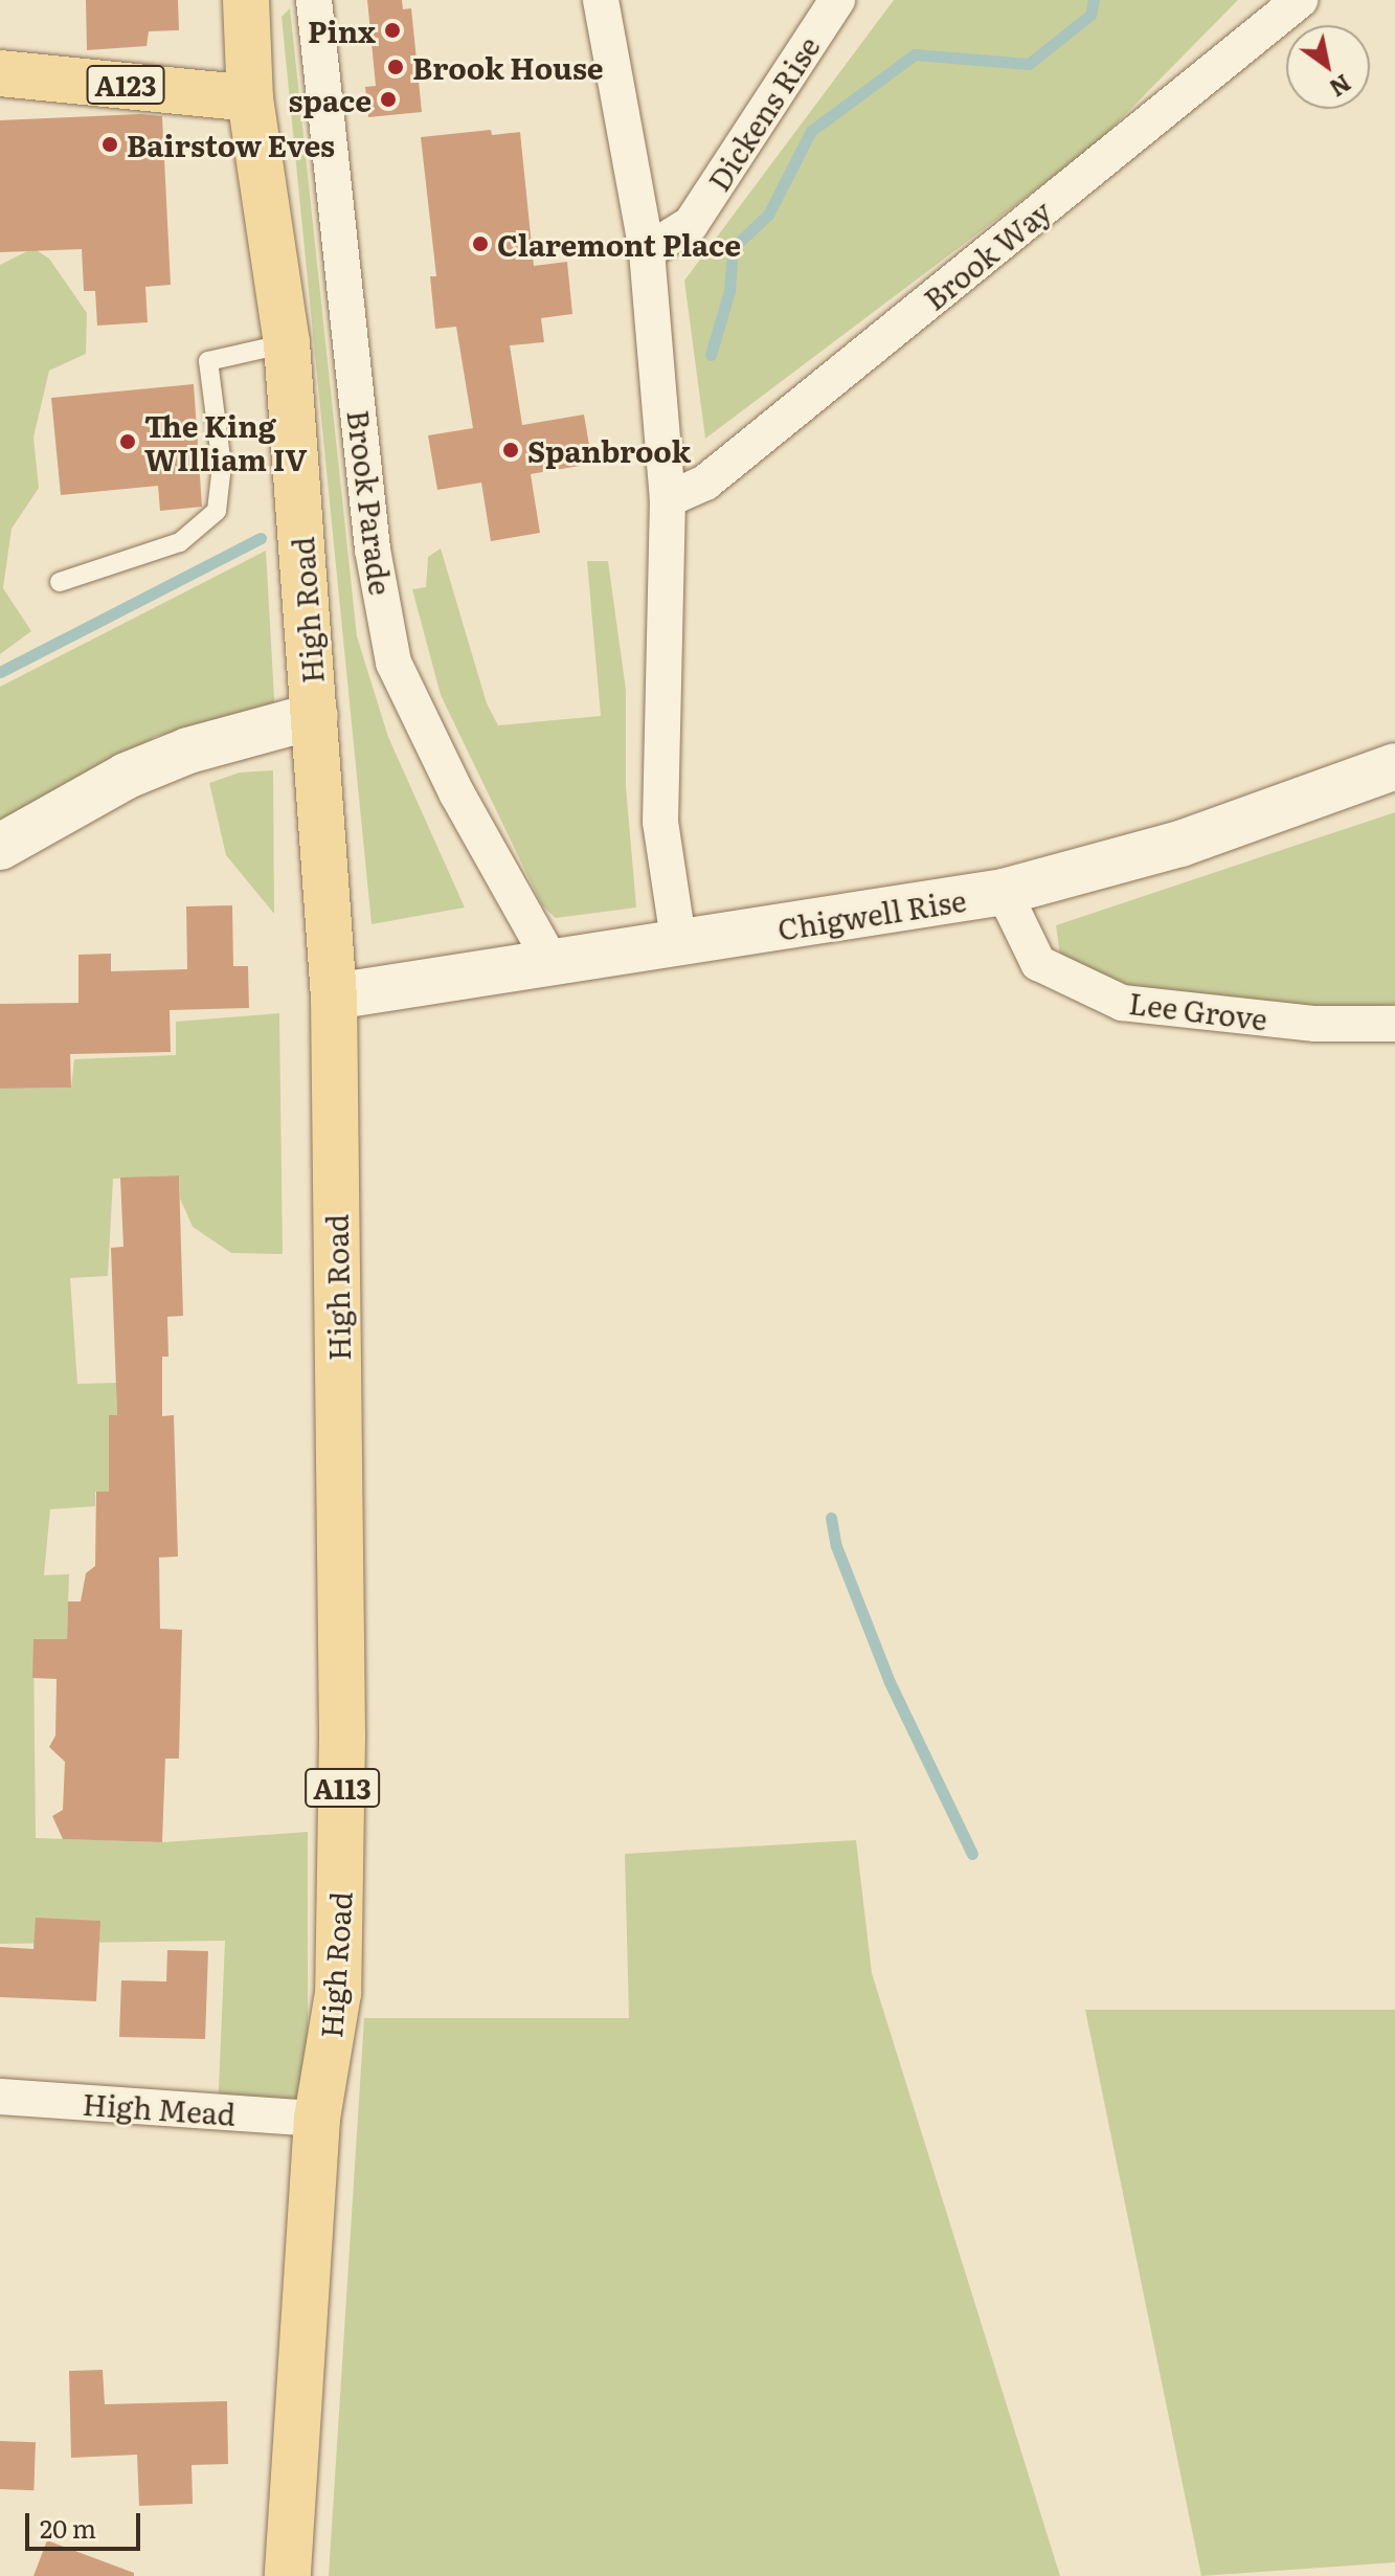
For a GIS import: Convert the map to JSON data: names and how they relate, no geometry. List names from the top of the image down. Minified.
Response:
{"streets":{"main road":["A123","High Road","Chigwell Rise","A113"],"street":["Dickens Rise","Brook Way","Brook Parade","Lee Grove","High Mead"]},"crossings":[["A123","High Road"],["Brook Parade","Chigwell Rise"],["High Road","Chigwell Rise"],["High Road","High Mead"],["Chigwell Rise","Lee Grove"]],"places":["Pinx","Brook House","space","Bairstow Eves","Claremont Place","The King WIlliam IV","Spanbrook"],"scale_bar":"20 m","north":"bottom right"}
